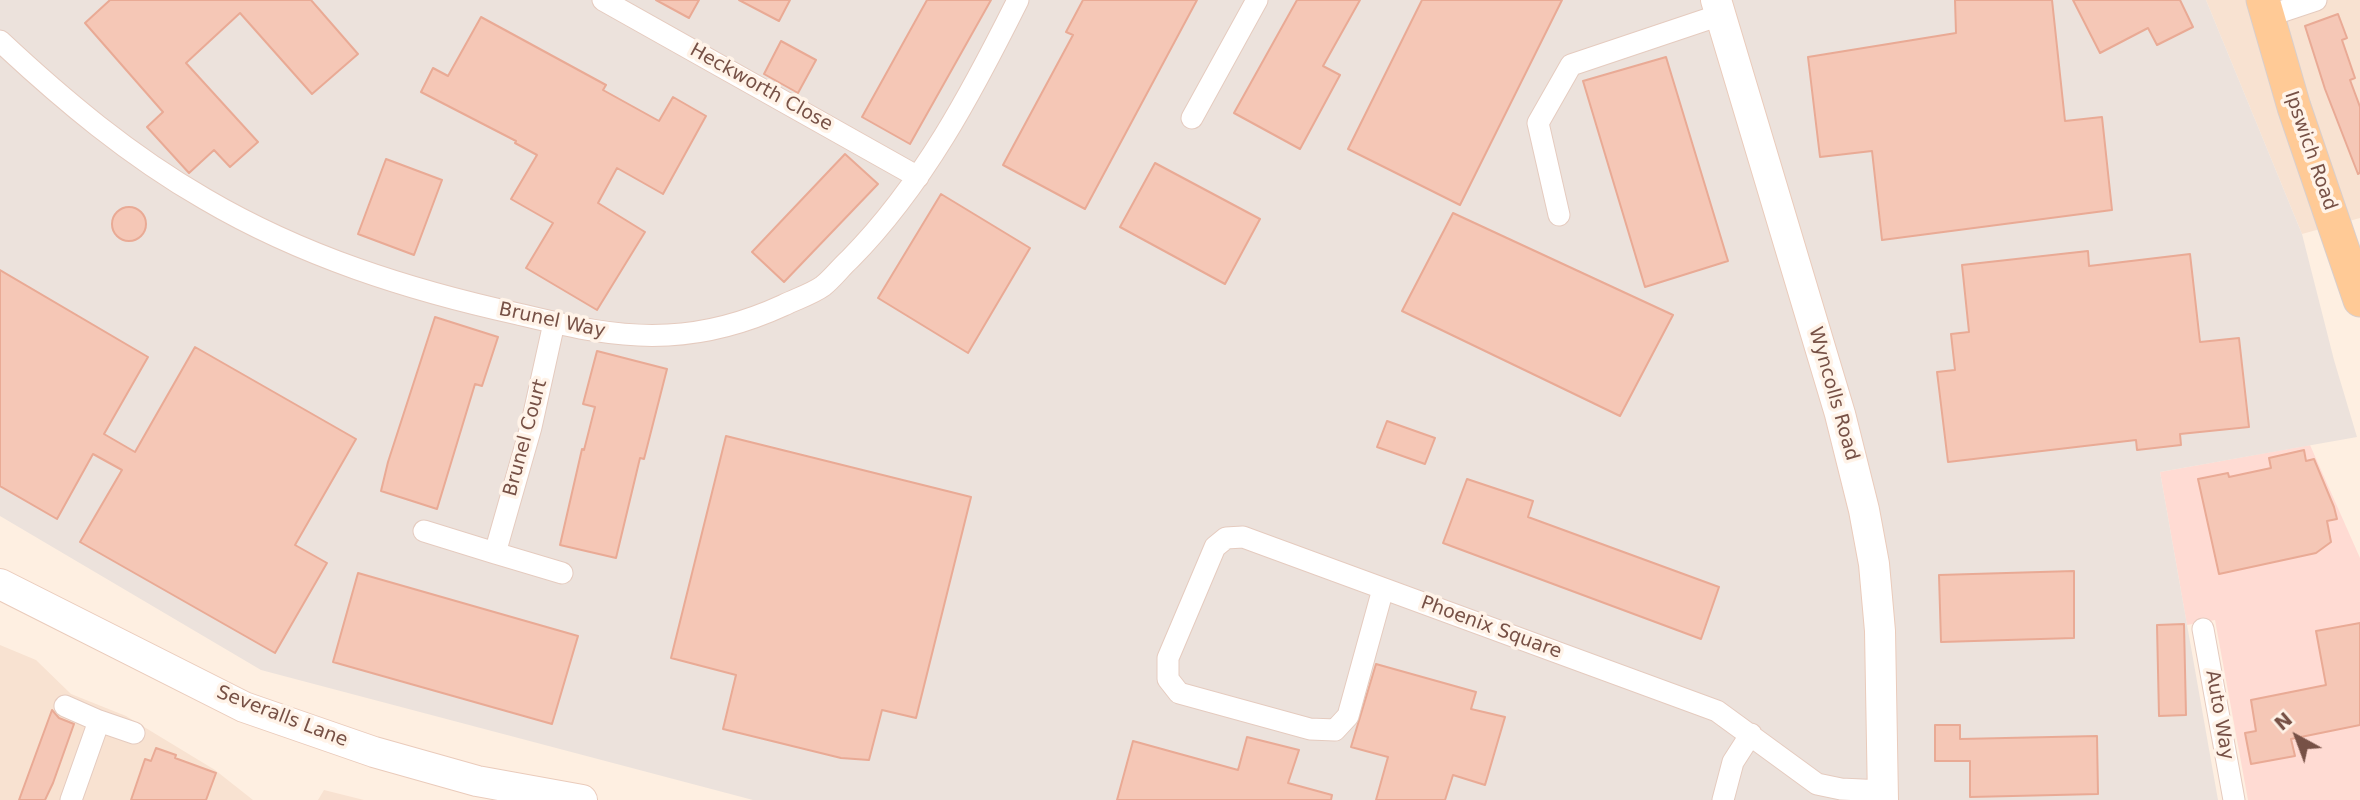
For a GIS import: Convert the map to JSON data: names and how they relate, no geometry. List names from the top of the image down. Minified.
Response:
{"streets":{"main road":["Ipswich Road"],"street":["Heckworth Close","Brunel Way","Wyncolls Road","Brunel Court","Phoenix Square","Auto Way","Severalls Lane"]},"crossings":[["Heckworth Close","Brunel Way"],["Brunel Way","Brunel Court"],["Wyncolls Road","Phoenix Square"]],"north":"top left"}
